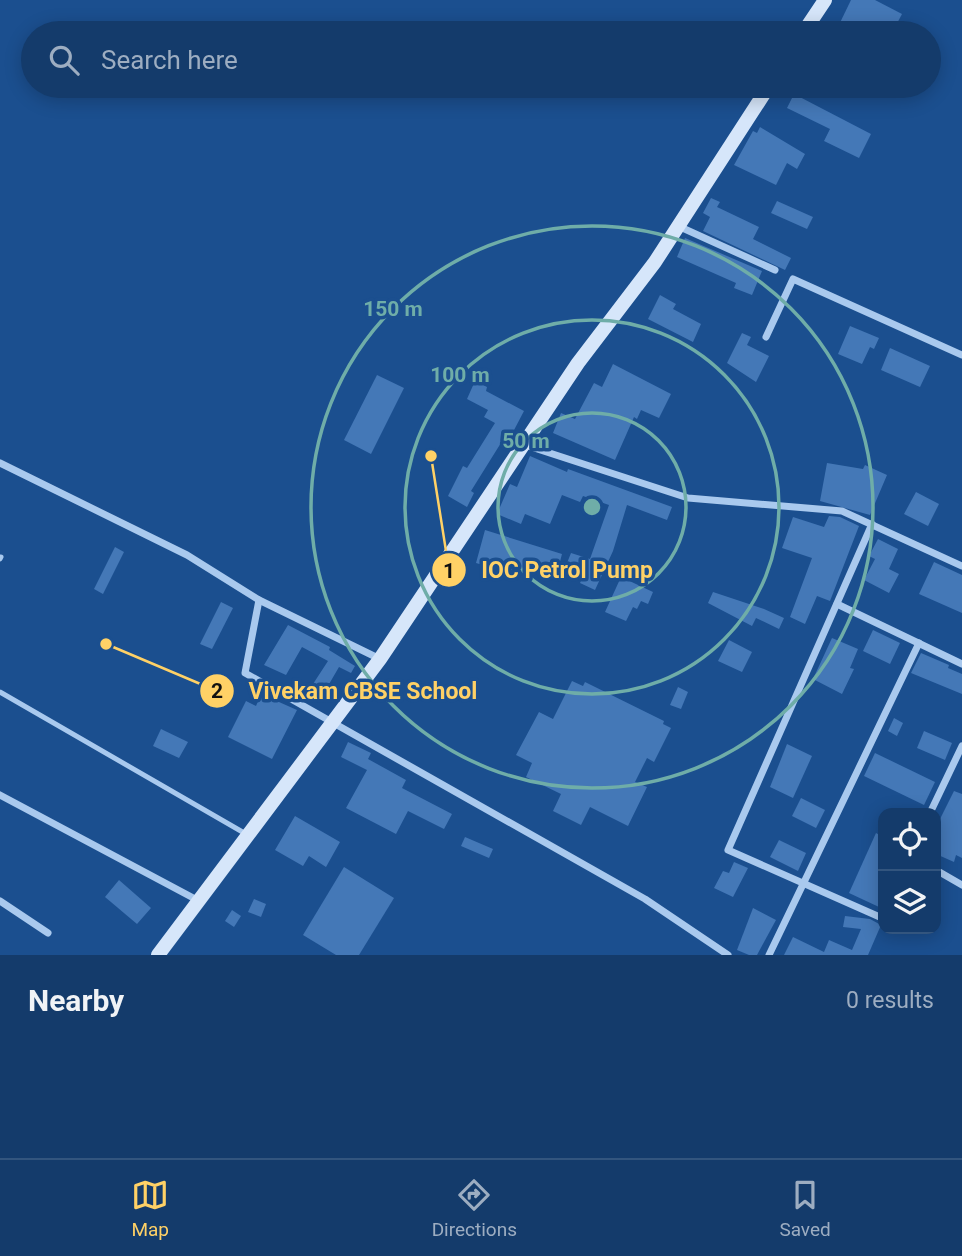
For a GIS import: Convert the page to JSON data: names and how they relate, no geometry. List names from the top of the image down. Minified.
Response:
{"places":["IOC Petrol Pump","Vivekam CBSE School"],"page":{"search":"Search here","heading":["Nearby","0 results"],"nav":["Map","Directions","Saved"]},"rings":["150 m","100 m","50 m"]}
